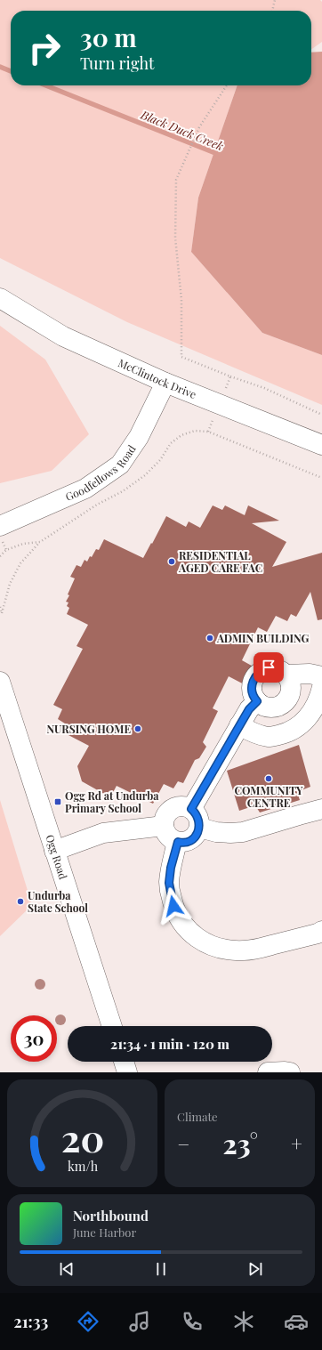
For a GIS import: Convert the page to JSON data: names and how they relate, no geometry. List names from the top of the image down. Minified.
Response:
{"streets":{"street":["McClintock Drive","Goodfellows Road","Ogg Road"]},"crossings":[["McClintock Drive","Goodfellows Road"]],"water":["Black Duck Creek"],"places":{"other":["RESIDENTIAL AGED CARE FAC","ADMIN BUILDING","NURSING HOME","COMMUNITY CENTRE","Undurba State School"],"transit":["Ogg Rd at Undurba Primary School"]},"page":{"turn":["30 m","Turn right"],"limit":"30","trip":"21:34 · 1 min · 120 m","tile":"Climate","heat":["−","23°","+"],"song":["Northbound","June Harbor"],"tabs":"21:33","gauge":["20","km/h"]}}
